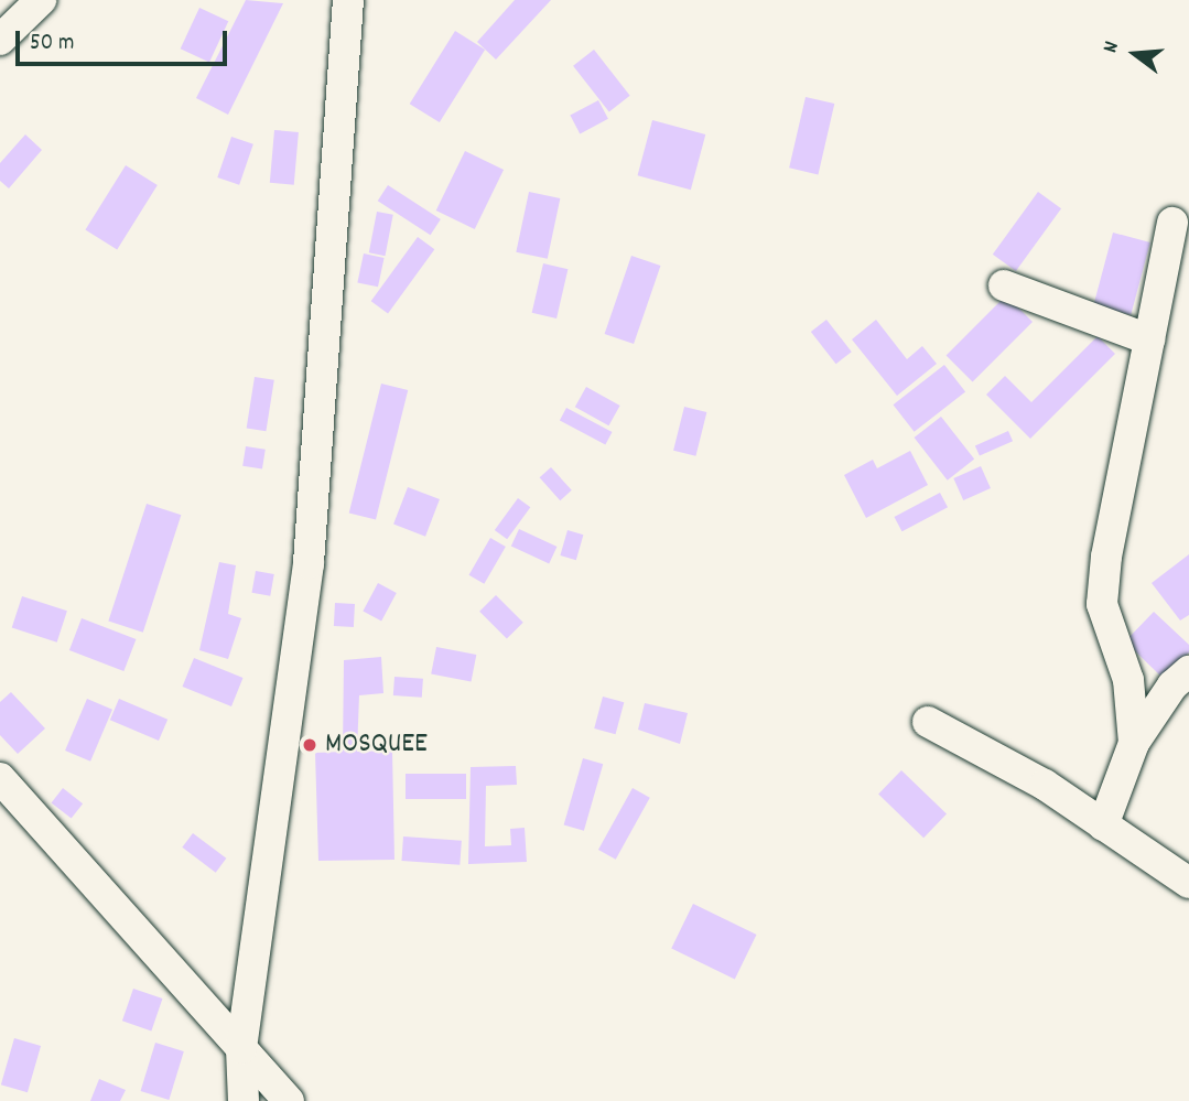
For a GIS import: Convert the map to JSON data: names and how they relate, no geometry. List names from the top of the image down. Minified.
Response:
{"places":["MOSQUEE"],"scale_bar":"50 m","north":"left"}
